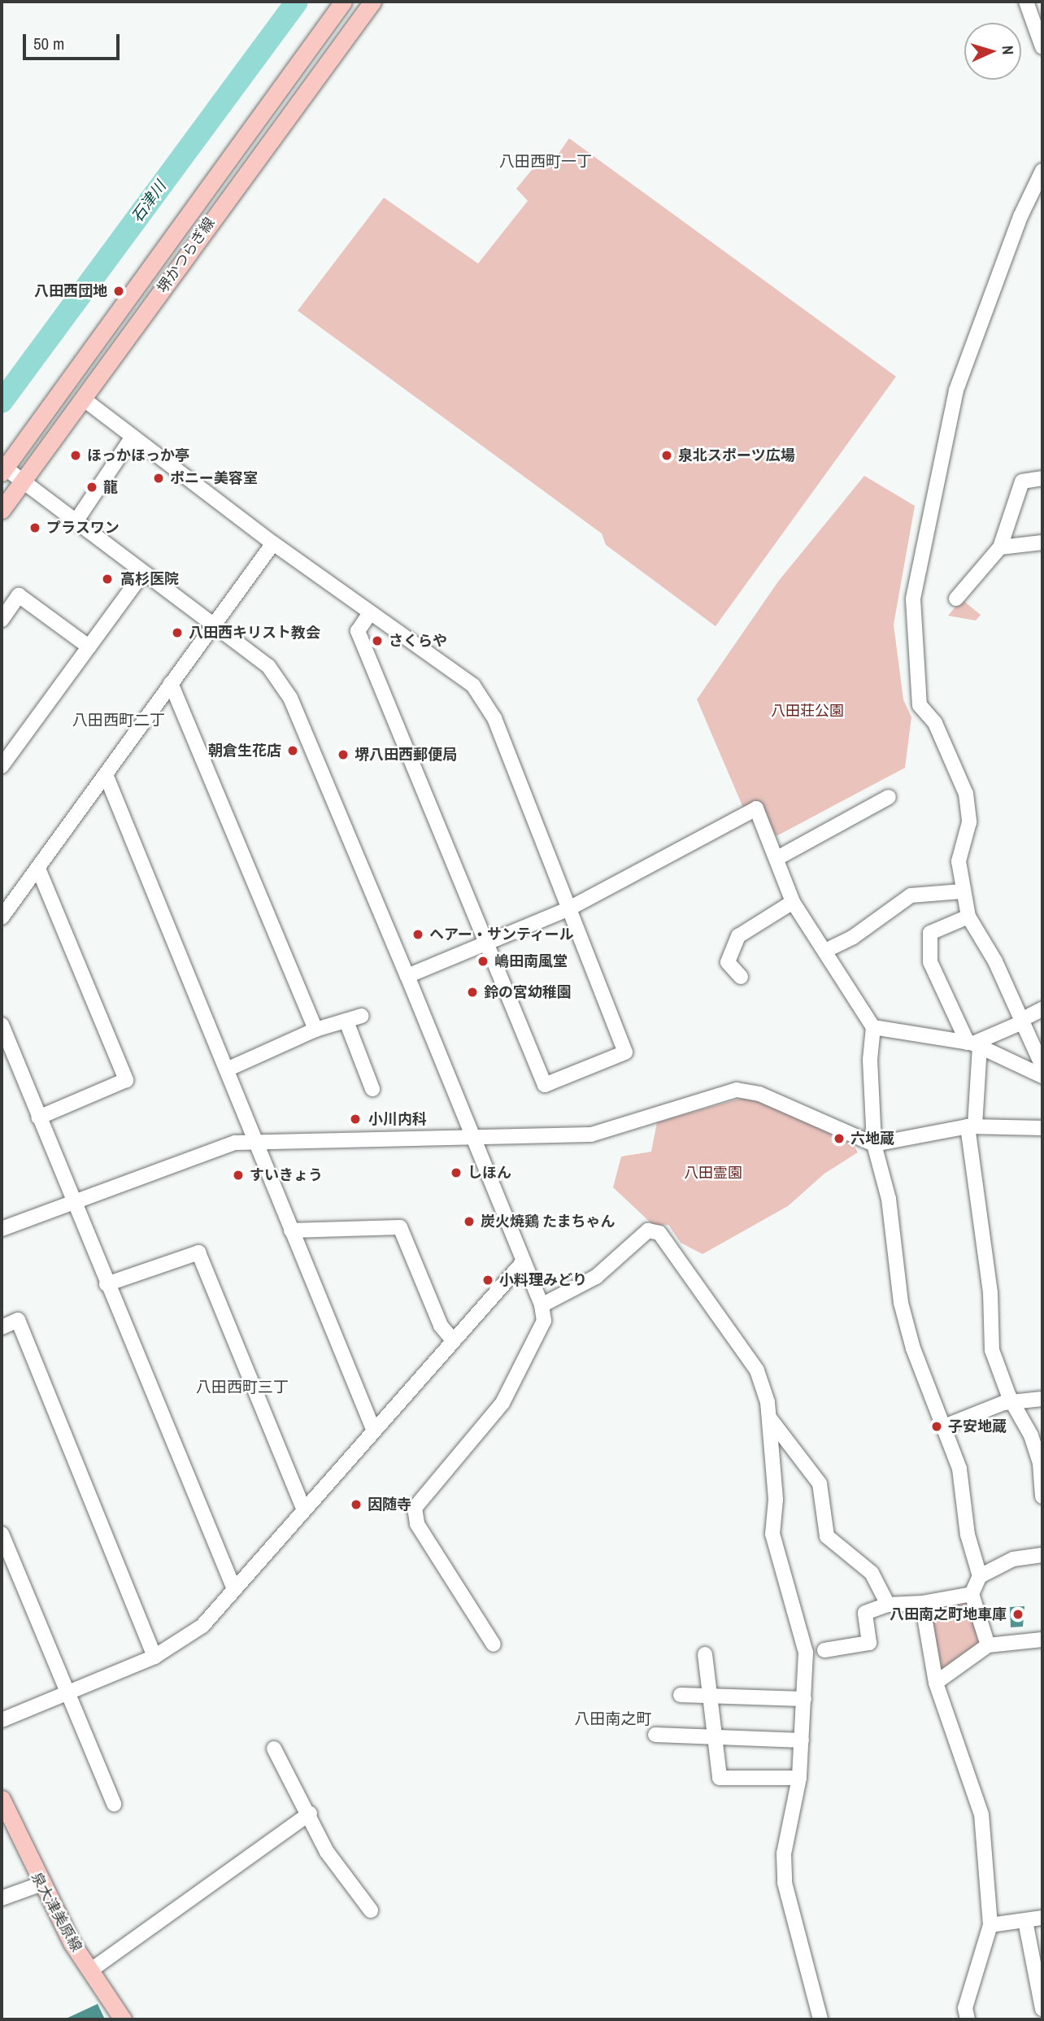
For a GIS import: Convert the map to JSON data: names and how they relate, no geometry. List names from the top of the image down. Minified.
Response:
{"streets":{"main road":["堺かつらぎ線","泉大津美原線"]},"districts":["八田西町一丁","八田西町二丁","八田西町三丁","八田南之町"],"water":["石津川"],"parks":["八田荘公園","八田霊園"],"places":["八田西団地","ほっかほっか亭","泉北スポーツ広場","ポニー美容室","龍","プラスワン","高杉医院","八田西キリスト教会","さくらや","朝倉生花店","堺八田西郵便局","ヘアー・サンティール","嶋田南風堂","鈴の宮幼稚園","小川内科","六地蔵","しほん","すいきょう","炭火焼鶏 たまちゃん","小料理みどり","子安地蔵","因随寺","八田南之町地車庫"],"scale_bar":"50 m","north":"right"}
